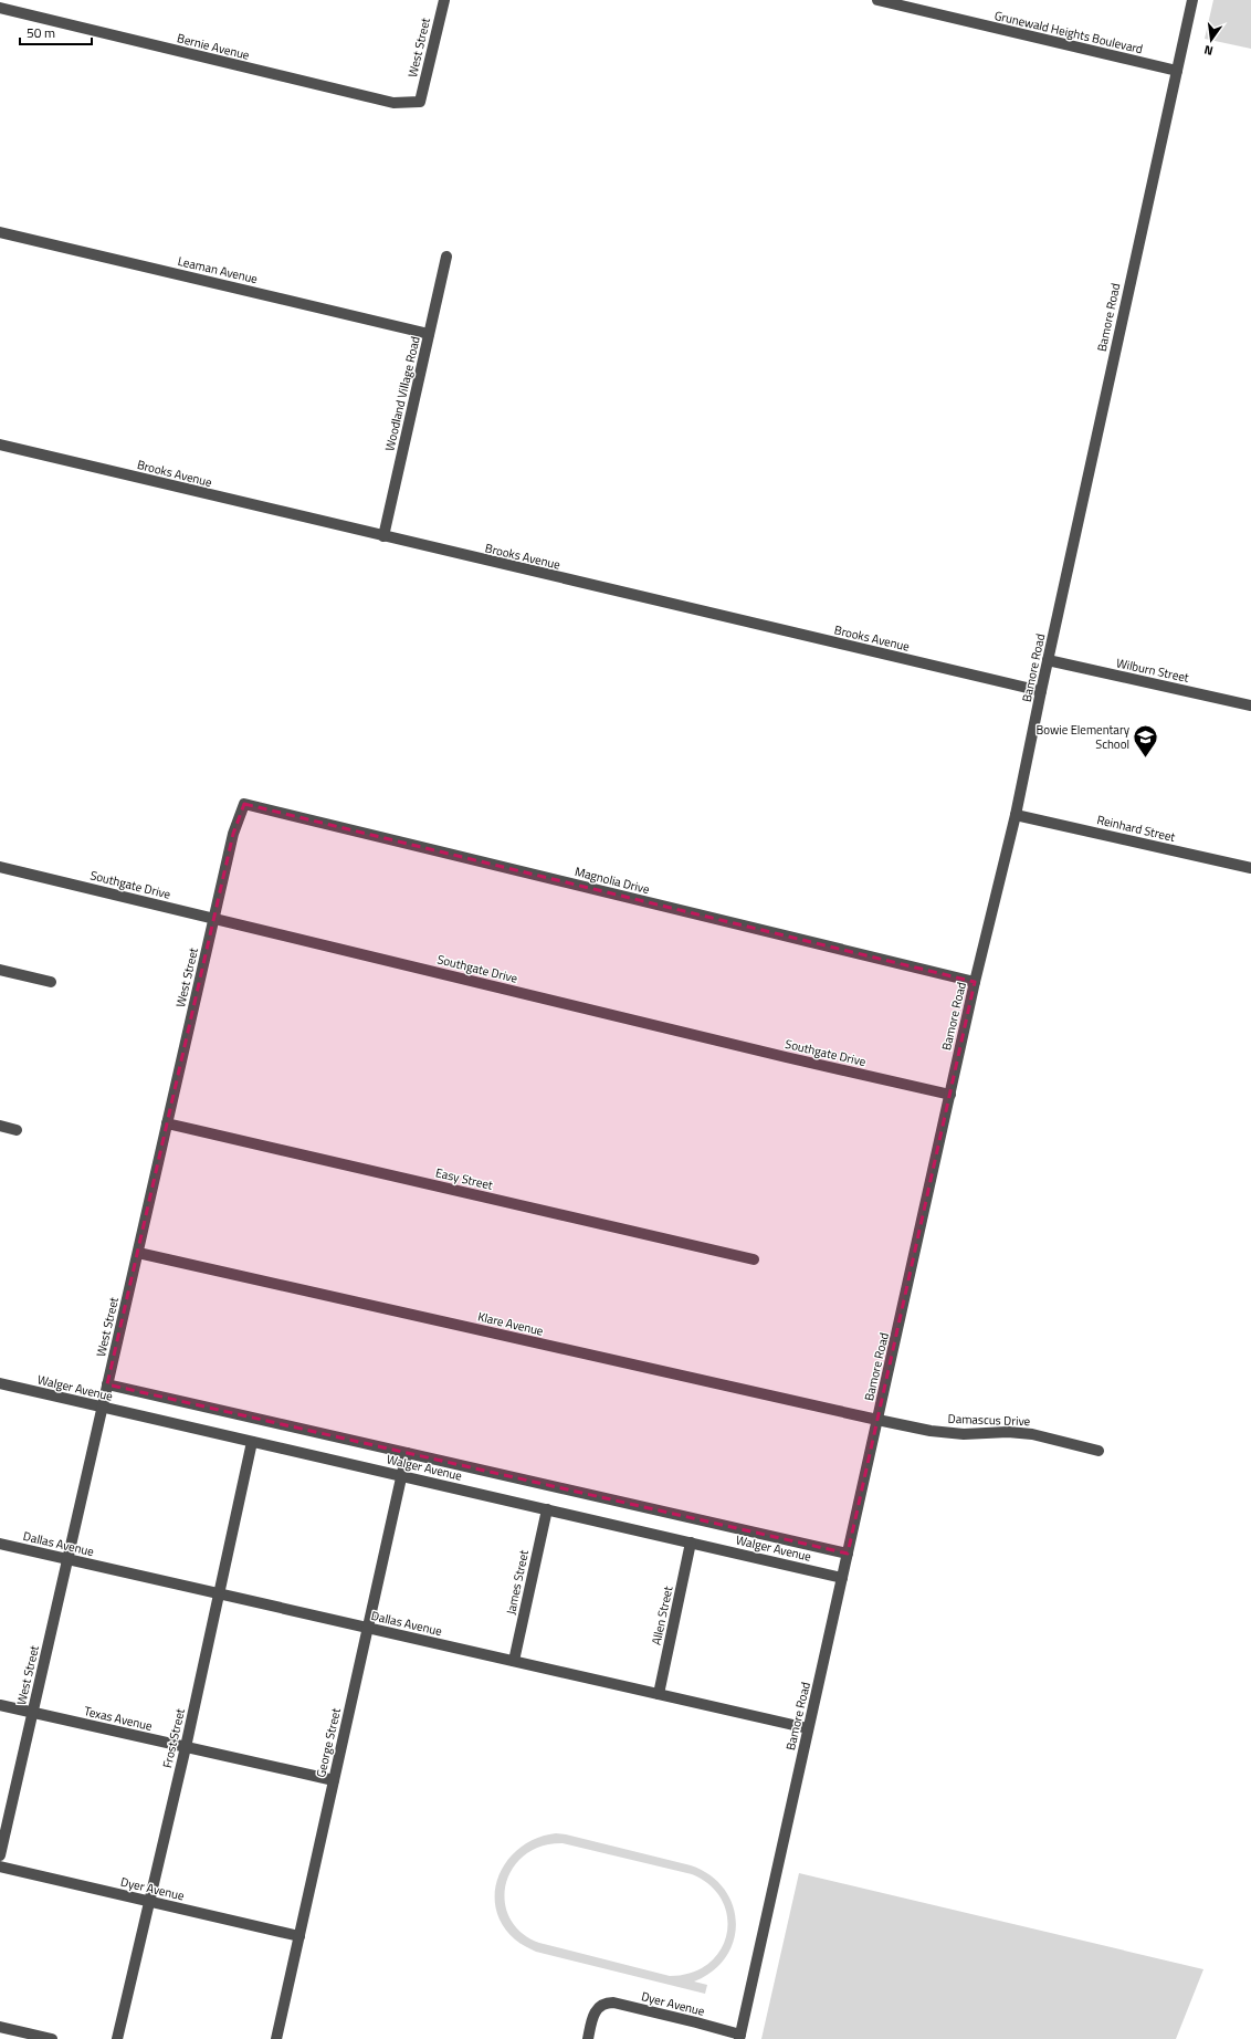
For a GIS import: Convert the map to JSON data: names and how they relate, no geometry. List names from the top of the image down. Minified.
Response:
{"streets":{"street":["Grunewald Heights Boulevard","Bernie Avenue","West Street","Leaman Avenue","Bamore Road","Woodland Village Road","Brooks Avenue","Wilburn Street","Reinhard Street","Magnolia Drive","Southgate Drive","Easy Street","Klare Avenue","Walger Avenue","Damascus Drive","Dallas Avenue","James Street","Allen Street","Texas Avenue","Frost Street","George Street","Dyer Avenue"]},"crossings":[["Grunewald Heights Boulevard","Bamore Road"],["Bernie Avenue","West Street"],["West Street","Magnolia Drive"],["West Street","Southgate Drive"],["West Street","Easy Street"],["West Street","Klare Avenue"],["West Street","Walger Avenue"],["West Street","Dallas Avenue"],["West Street","Texas Avenue"],["Leaman Avenue","Woodland Village Road"],["Bamore Road","Brooks Avenue"],["Bamore Road","Wilburn Street"],["Bamore Road","Reinhard Street"],["Bamore Road","Magnolia Drive"],["Bamore Road","Southgate Drive"],["Bamore Road","Klare Avenue"],["Bamore Road","Walger Avenue"],["Bamore Road","Damascus Drive"],["Bamore Road","Dallas Avenue"],["Bamore Road","Dyer Avenue"],["Woodland Village Road","Brooks Avenue"],["Klare Avenue","Damascus Drive"],["Walger Avenue","James Street"],["Walger Avenue","Allen Street"],["Walger Avenue","Frost Street"],["Walger Avenue","George Street"],["Dallas Avenue","James Street"],["Dallas Avenue","Allen Street"],["Dallas Avenue","Frost Street"],["Dallas Avenue","George Street"],["Texas Avenue","Frost Street"],["Texas Avenue","George Street"],["Frost Street","Dyer Avenue"],["George Street","Dyer Avenue"]],"places":{"school or university":["Bowie Elementary School"]},"scale_bar":"50 m","north":"bottom"}
